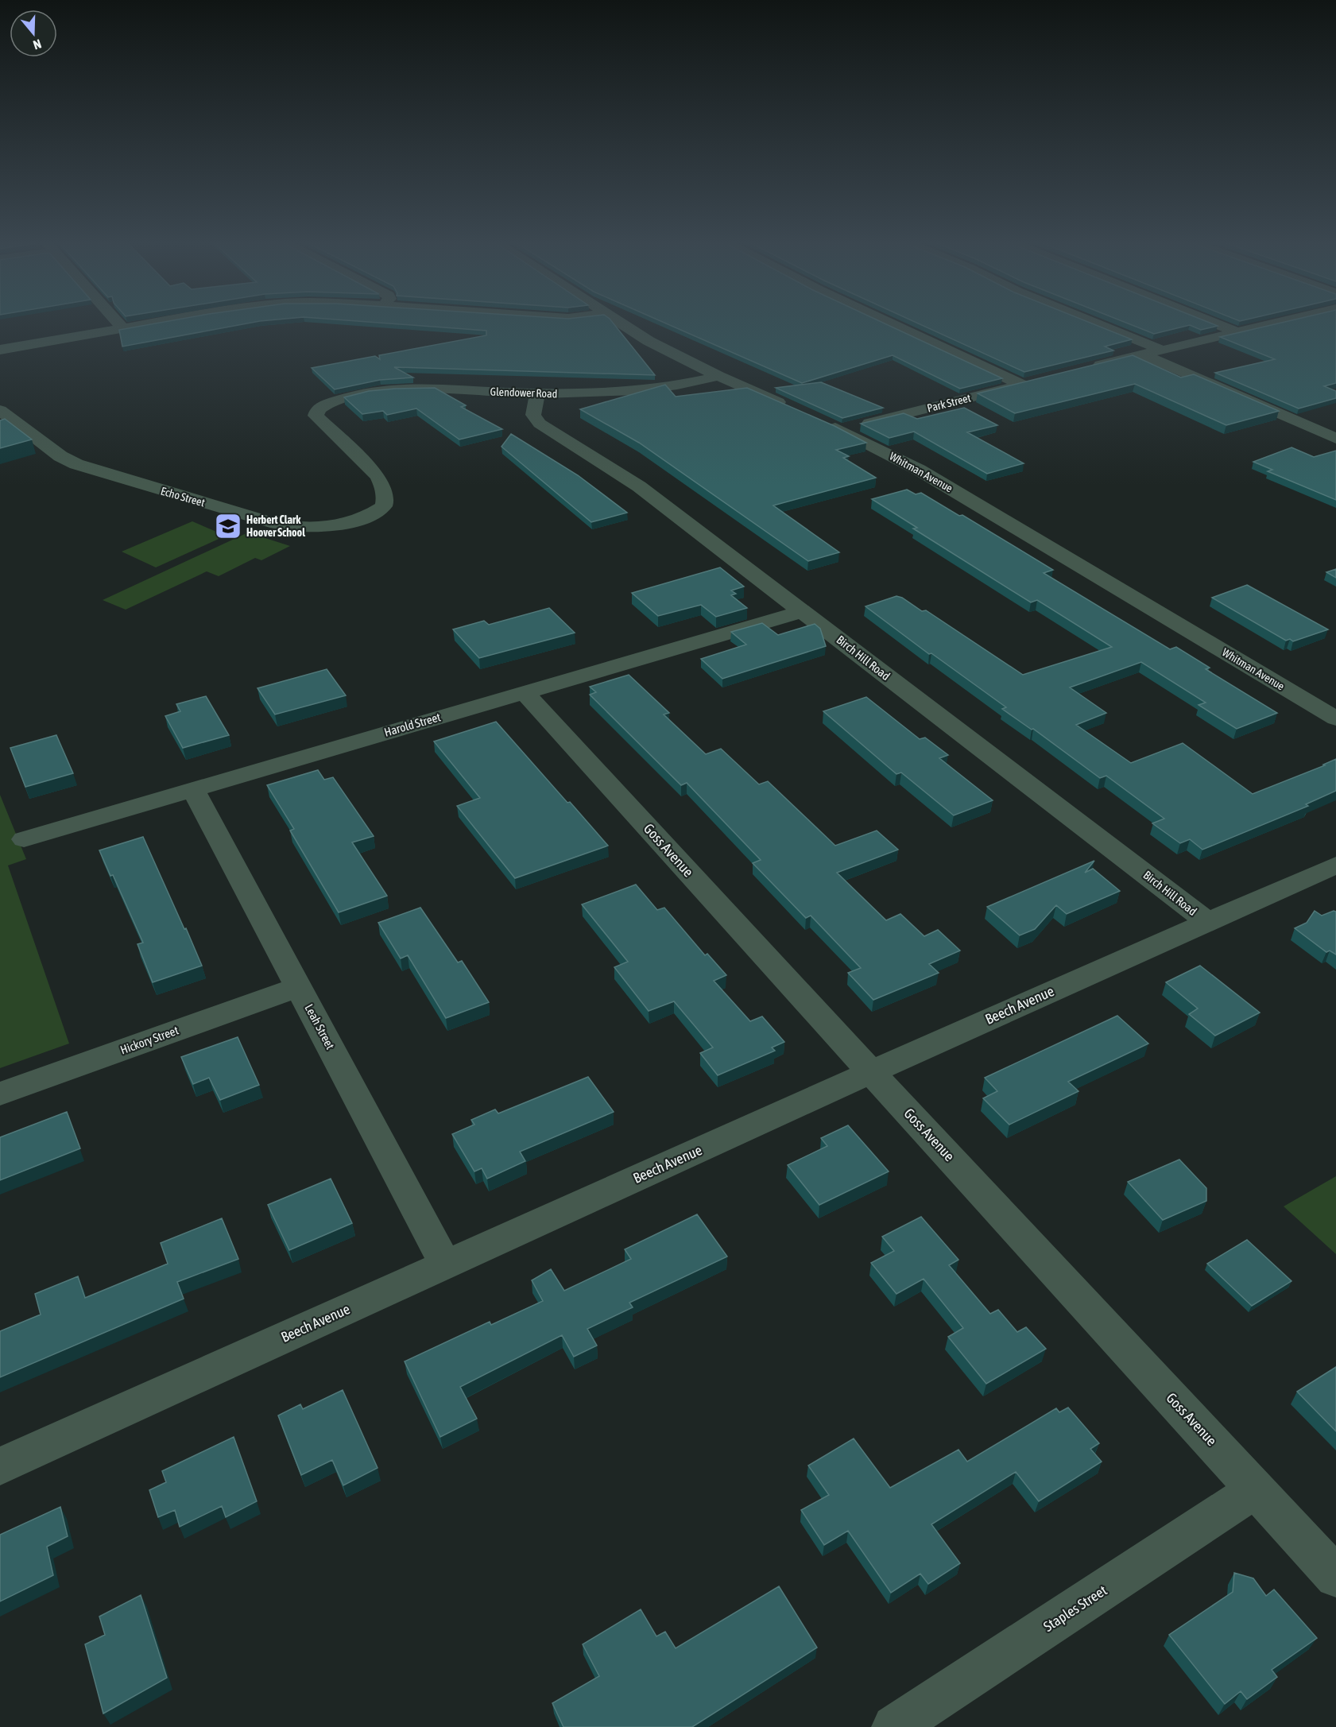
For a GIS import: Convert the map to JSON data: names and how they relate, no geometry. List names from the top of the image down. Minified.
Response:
{"streets":{"street":["Glendower Road","Park Street","Whitman Avenue","Echo Street","Birch Hill Road","Harold Street","Goss Avenue","Beech Avenue","Leah Street","Hickory Street","Staples Street"]},"crossings":[["Glendower Road","Echo Street"],["Glendower Road","Birch Hill Road"],["Park Street","Whitman Avenue"],["Birch Hill Road","Harold Street"],["Birch Hill Road","Beech Avenue"],["Harold Street","Goss Avenue"],["Harold Street","Leah Street"],["Goss Avenue","Beech Avenue"],["Goss Avenue","Staples Street"],["Beech Avenue","Leah Street"],["Leah Street","Hickory Street"]],"places":{"school or university":["Herbert Clark Hoover School"]},"north":"bottom"}
